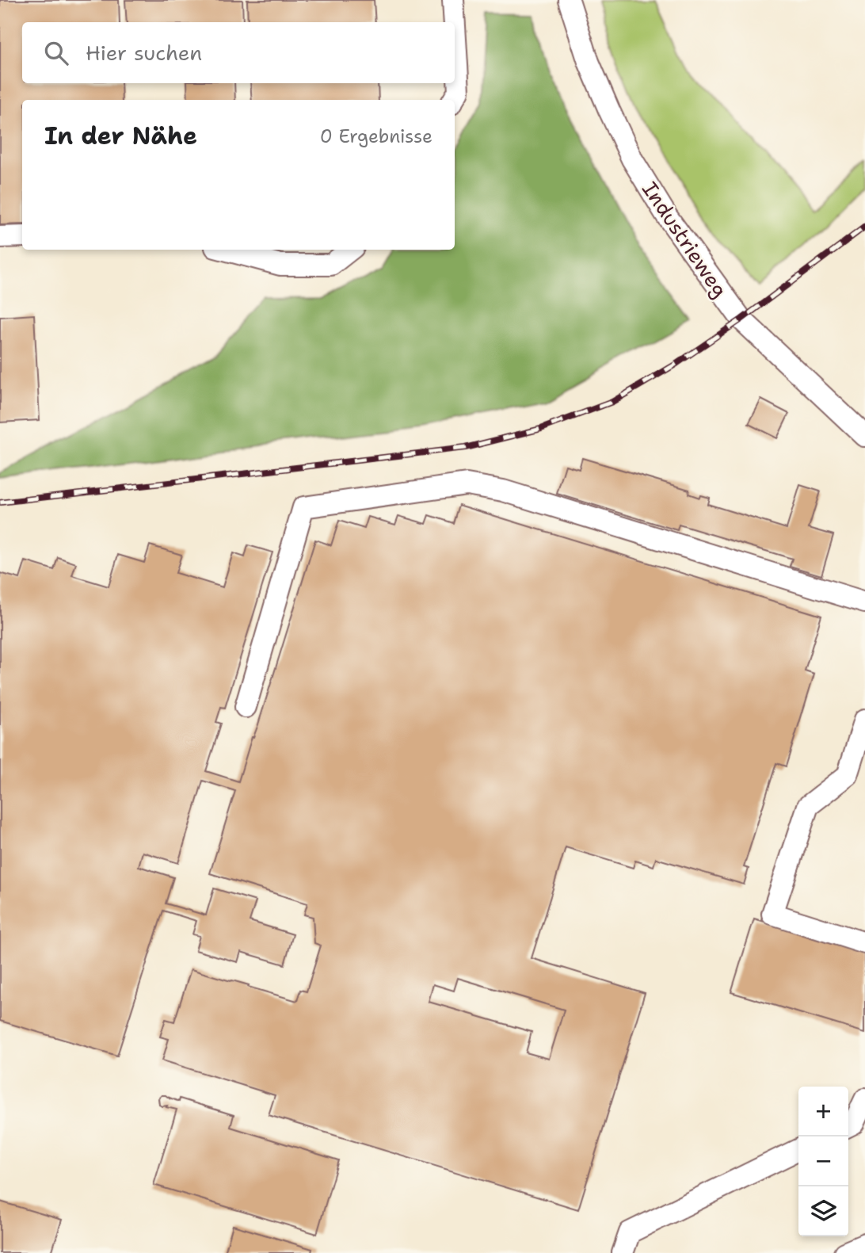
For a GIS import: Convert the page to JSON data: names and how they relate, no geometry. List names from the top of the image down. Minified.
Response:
{"streets":{"street":["Industrieweg"]},"page":{"search":"Hier suchen","heading":["In der Nähe","0 Ergebnisse"],"map_buttons":["+","−"]}}
